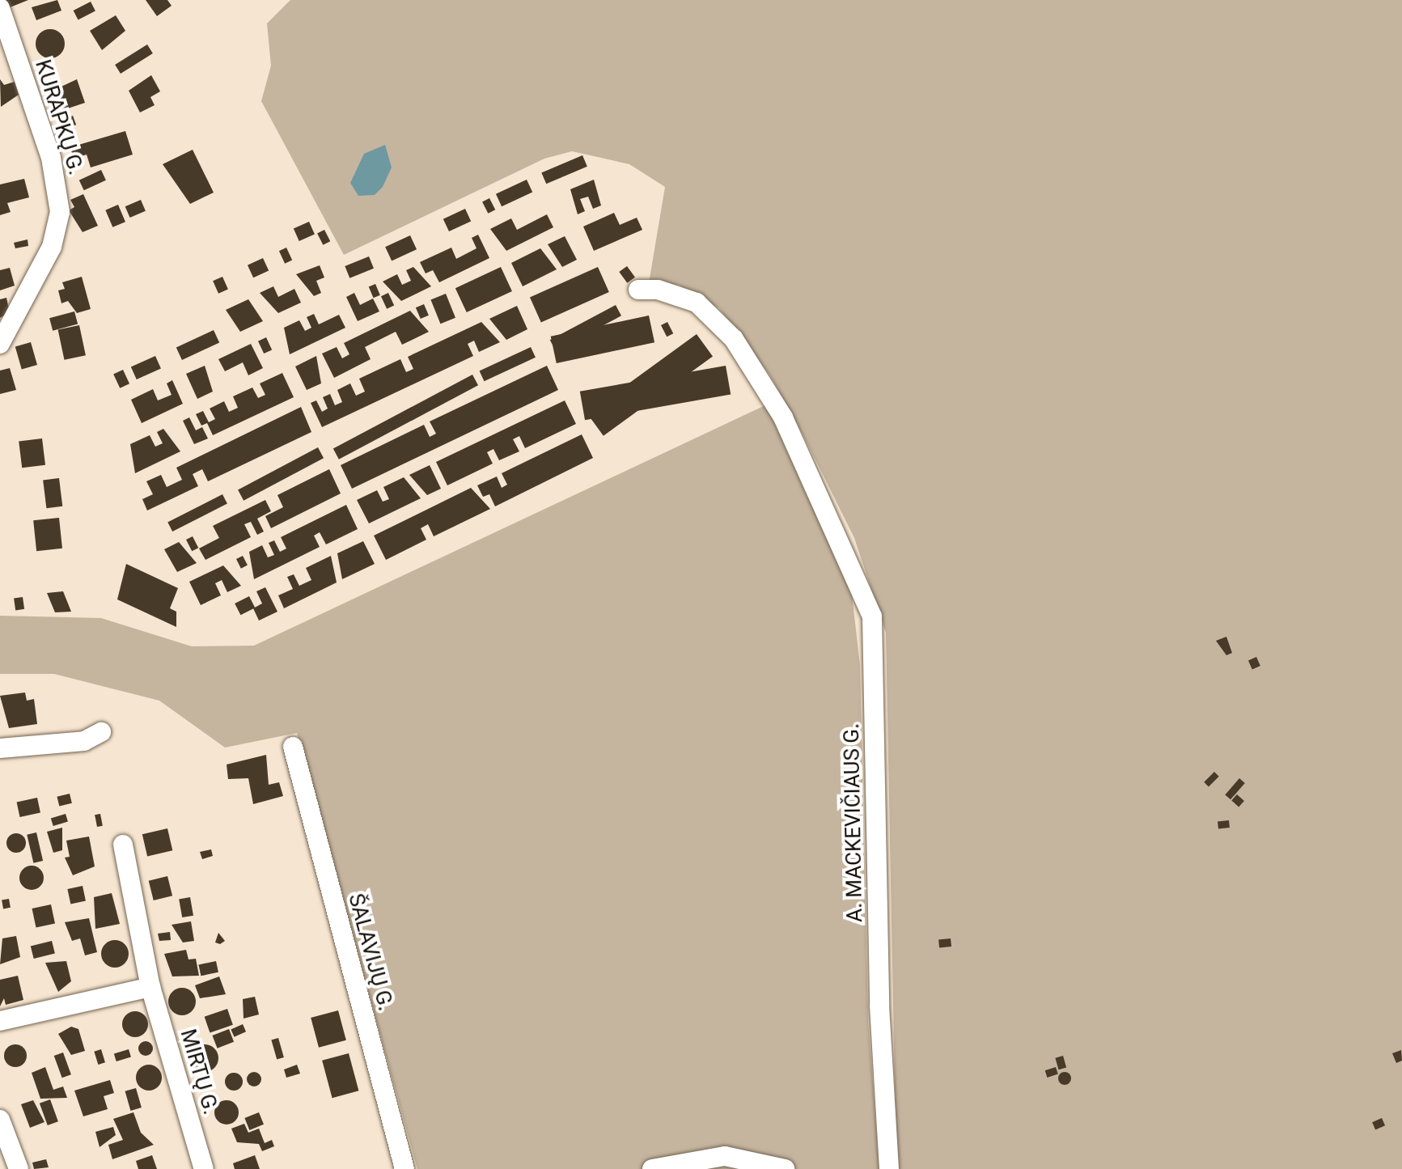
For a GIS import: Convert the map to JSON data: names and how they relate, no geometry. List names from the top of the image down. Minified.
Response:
{"streets":{"street":["KURAPKŲ G.","A. MACKEVIČIAUS G.","ŠALAVIJŲ G.","MIRTŲ G."]}}
